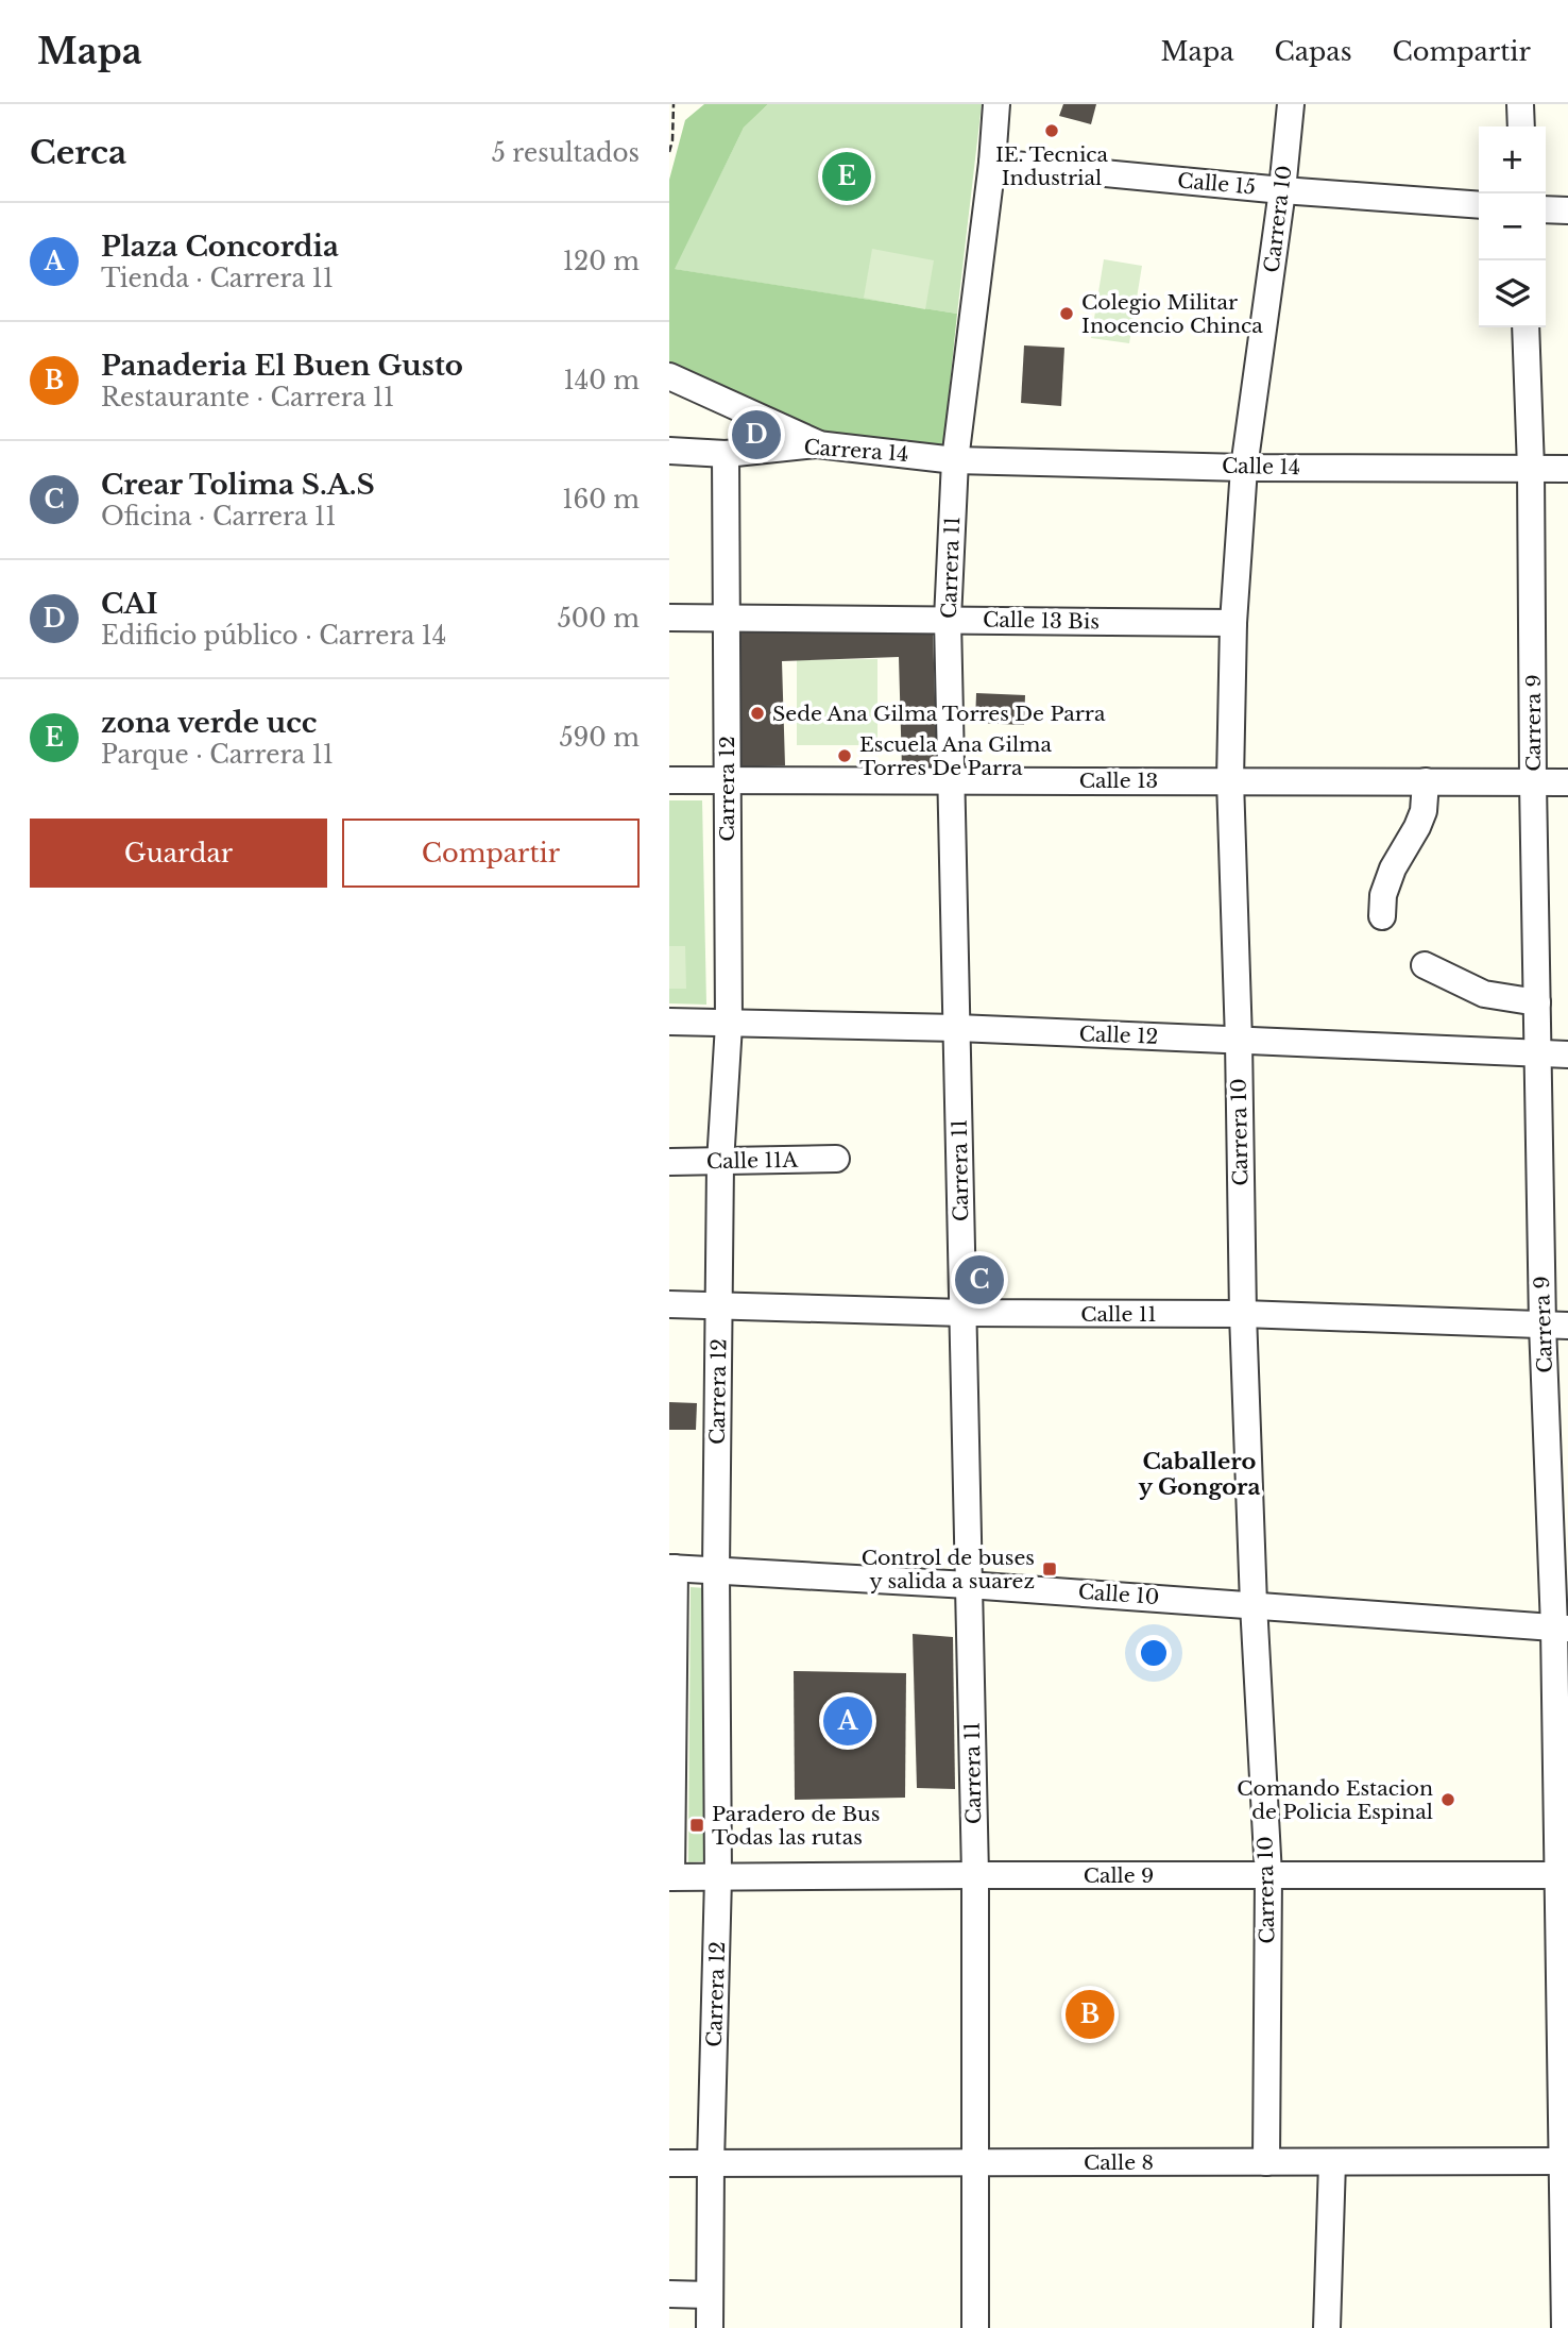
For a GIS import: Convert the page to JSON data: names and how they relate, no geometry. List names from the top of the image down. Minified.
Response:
{"streets":{"street":["Calle 15","Carrera 10","Carrera 14","Calle 14","Carrera 11","Calle 13 Bis","Carrera 9","Calle 13","Carrera 12","Calle 12","Calle 11A","Calle 11","Calle 10","Calle 9","Calle 8"]},"crossings":[["Calle 15","Carrera 10"],["Calle 15","Carrera 11"],["Carrera 10","Calle 14"],["Carrera 10","Calle 13 Bis"],["Carrera 10","Calle 13"],["Carrera 10","Calle 12"],["Carrera 10","Calle 11"],["Carrera 10","Calle 10"],["Carrera 10","Calle 9"],["Carrera 10","Calle 8"],["Carrera 14","Calle 14"],["Carrera 14","Carrera 11"],["Carrera 14","Carrera 12"],["Calle 14","Carrera 11"],["Calle 14","Carrera 9"],["Carrera 11","Calle 13 Bis"],["Carrera 11","Calle 13"],["Carrera 11","Calle 12"],["Carrera 11","Calle 11"],["Carrera 11","Calle 10"],["Carrera 11","Calle 9"],["Carrera 11","Calle 8"],["Calle 13 Bis","Carrera 12"],["Carrera 9","Calle 13"],["Carrera 9","Calle 12"],["Carrera 9","Calle 11"],["Carrera 9","Calle 10"],["Carrera 9","Calle 9"],["Carrera 9","Calle 8"],["Calle 13","Carrera 12"],["Carrera 12","Calle 12"],["Carrera 12","Calle 11A"],["Carrera 12","Calle 11"],["Carrera 12","Calle 10"],["Carrera 12","Calle 9"],["Carrera 12","Calle 8"]],"districts":["Caballero y Gongora"],"places":{"other":["IE. Tecnica Industrial","Colegio Militar Inocencio Chinca","Sede Ana Gilma Torres De Parra","Escuela Ana Gilma Torres De Parra","Comando Estacion de Policia Espinal"],"transit":["Control de buses y salida a suarez","Paradero de Bus Todas las rutas"]},"page":{"header":"Mapa","nav":["Mapa","Capas","Compartir"],"heading":["Cerca","5 resultados"],"map_buttons":["+","−"],"pins":["E","D","C","A","B"],"list":[{"mark":"A","name":"Plaza Concordia","note":"Tienda · Carrera 11","value":"120 m"},{"mark":"B","name":"Panaderia El Buen Gusto","note":"Restaurante · Carrera 11","value":"140 m"},{"mark":"C","name":"Crear Tolima S.A.S","note":"Oficina · Carrera 11","value":"160 m"},{"mark":"D","name":"CAI","note":"Edificio público · Carrera 14","value":"500 m"},{"mark":"E","name":"zona verde ucc","note":"Parque · Carrera 11","value":"590 m"}],"buttons":["Guardar","Compartir"]}}
